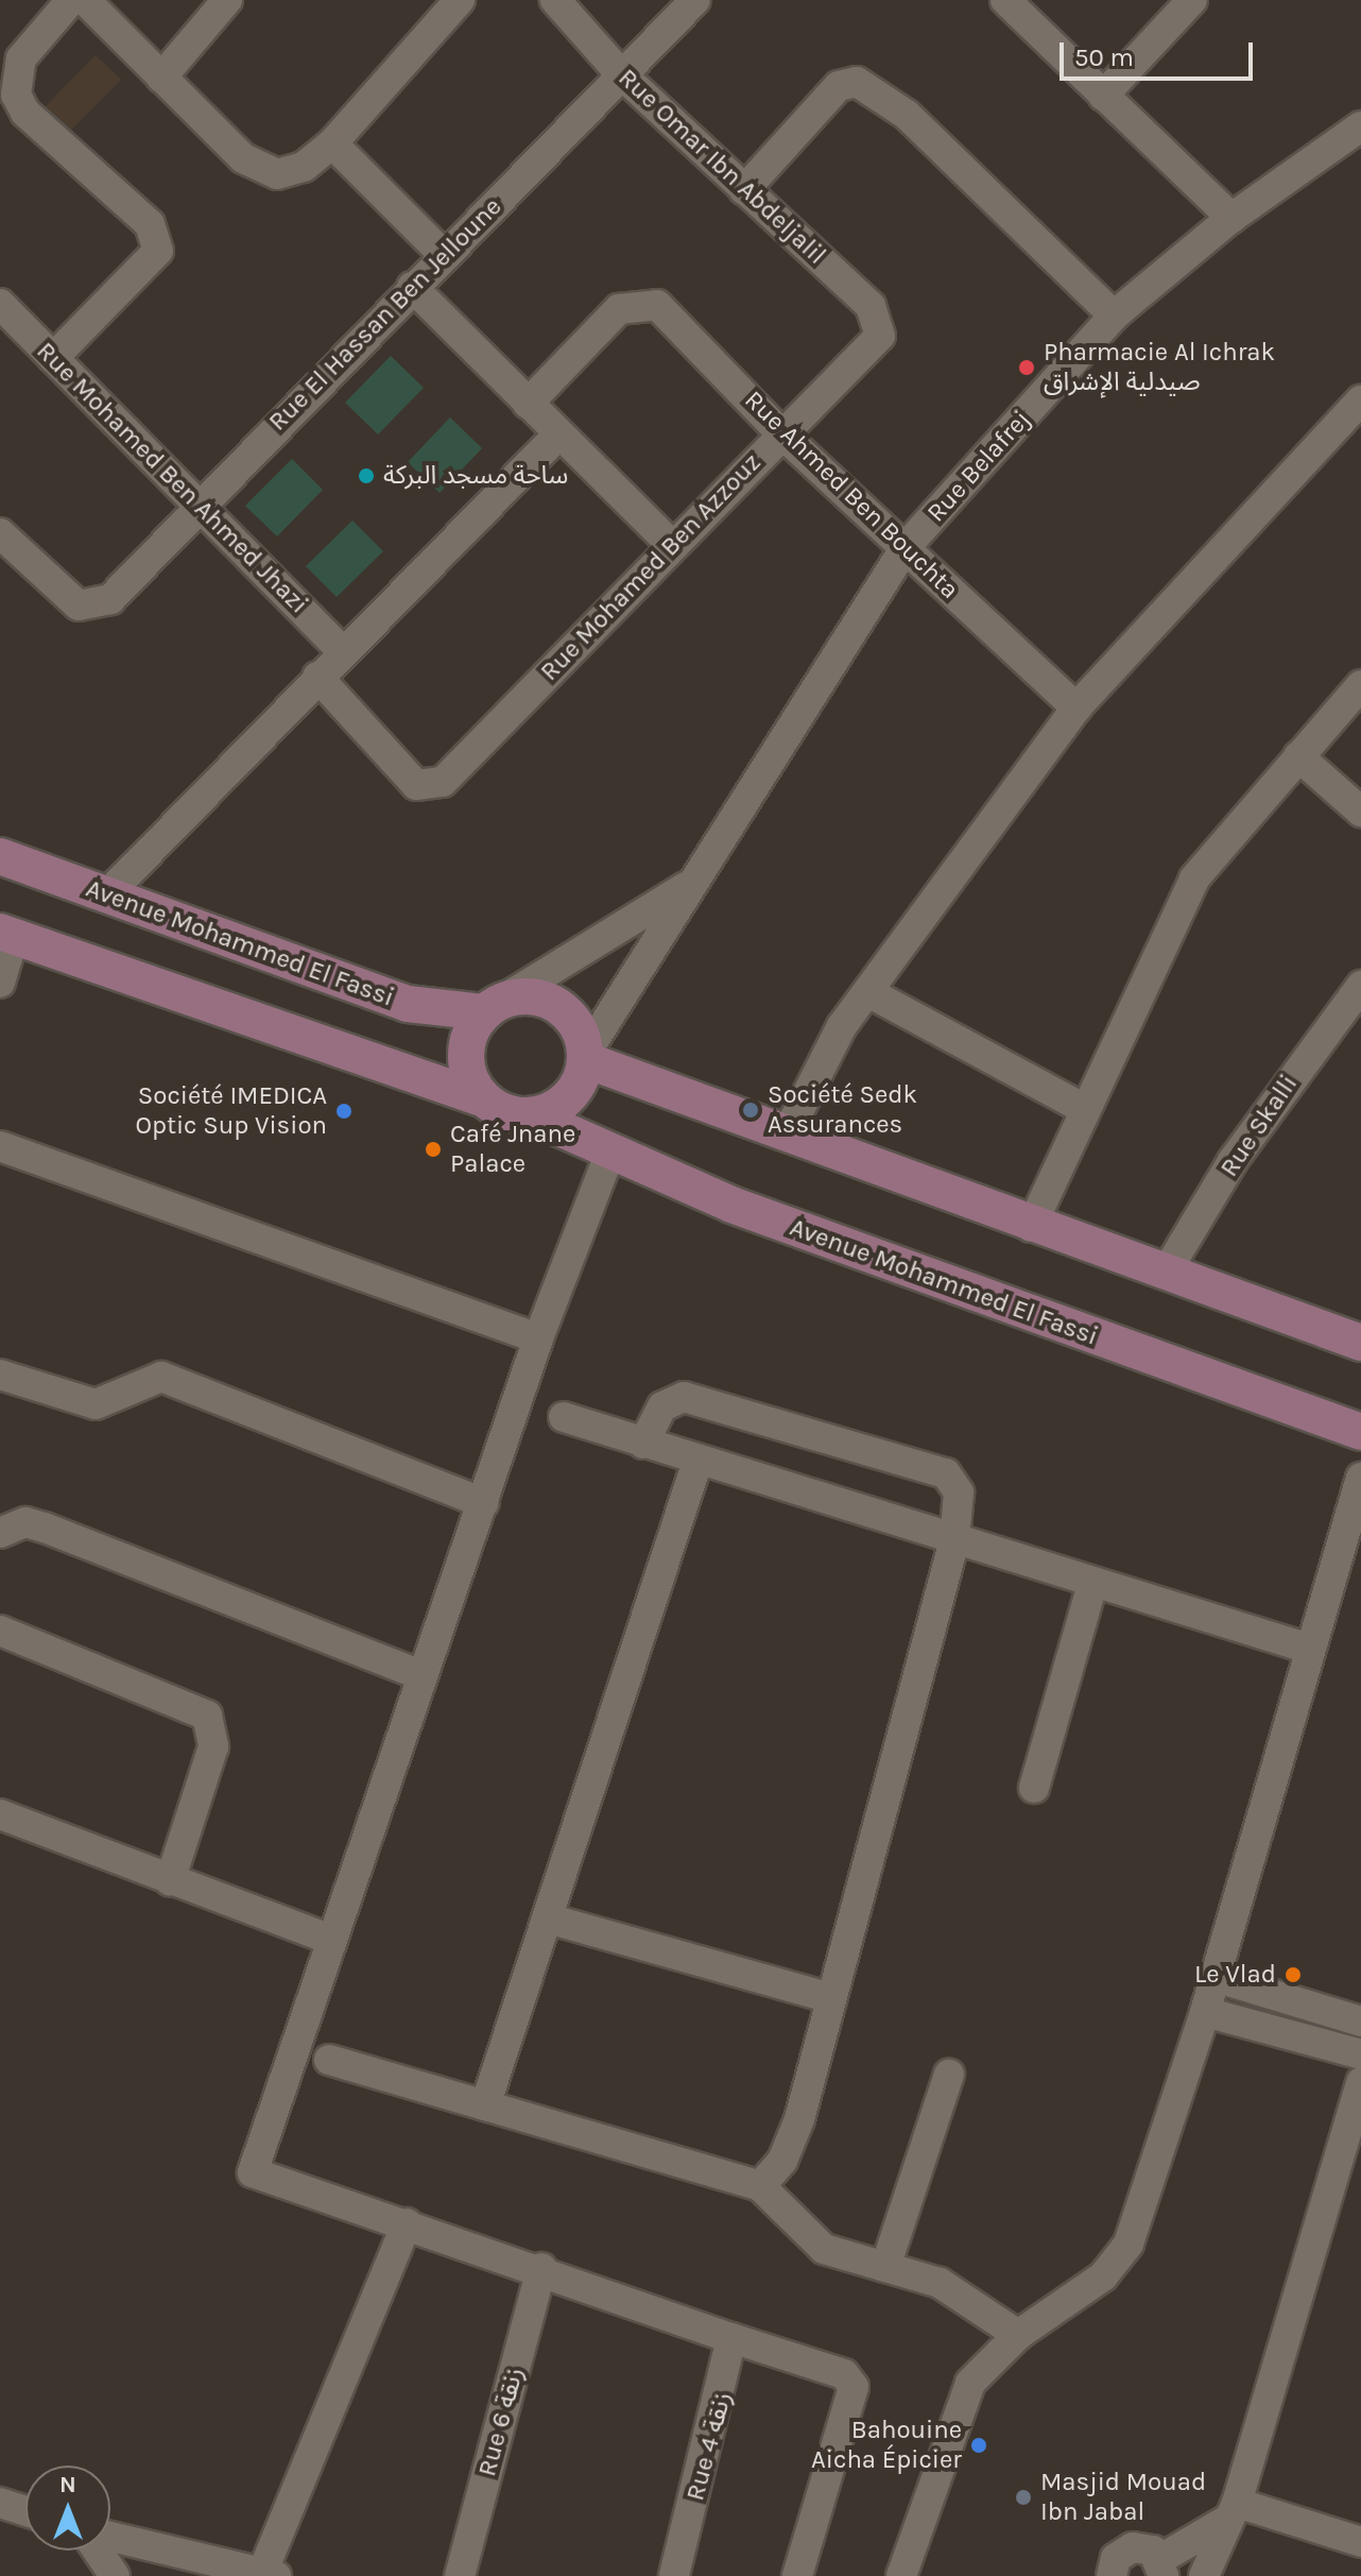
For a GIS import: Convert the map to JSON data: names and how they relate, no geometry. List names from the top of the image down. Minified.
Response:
{"streets":{"main road":["Avenue Mohammed El Fassi"],"street":["Rue Omar Ibn Abdeljalil","Rue El Hassan Ben Jelloune","Rue Belafrej","Rue Mohamed Ben Ahmed Jhazi","Rue Ahmed Ben Bouchta","Rue Mohamed Ben Azzouz","Rue Skalli","Rue 6 زنقة","Rue 4 زنقة"]},"crossings":[["Rue Omar Ibn Abdeljalil","Rue El Hassan Ben Jelloune"],["Rue Omar Ibn Abdeljalil","Rue Mohamed Ben Azzouz"],["Rue El Hassan Ben Jelloune","Rue Mohamed Ben Ahmed Jhazi"],["Rue Belafrej","Rue Ahmed Ben Bouchta"],["Rue Belafrej","Avenue Mohammed El Fassi"],["Rue Ahmed Ben Bouchta","Rue Mohamed Ben Azzouz"]],"places":["Pharmacie Al Ichrak صيدلية الإشراق","ساحة مسجد البركة","Société Sedk Assurances","Société IMEDICA Optic Sup Vision","Café Jnane Palace","Le Vlad","Bahouine Aicha Épicier","Masjid Mouad Ibn Jabal"],"scale_bar":"50 m","north":"top"}
